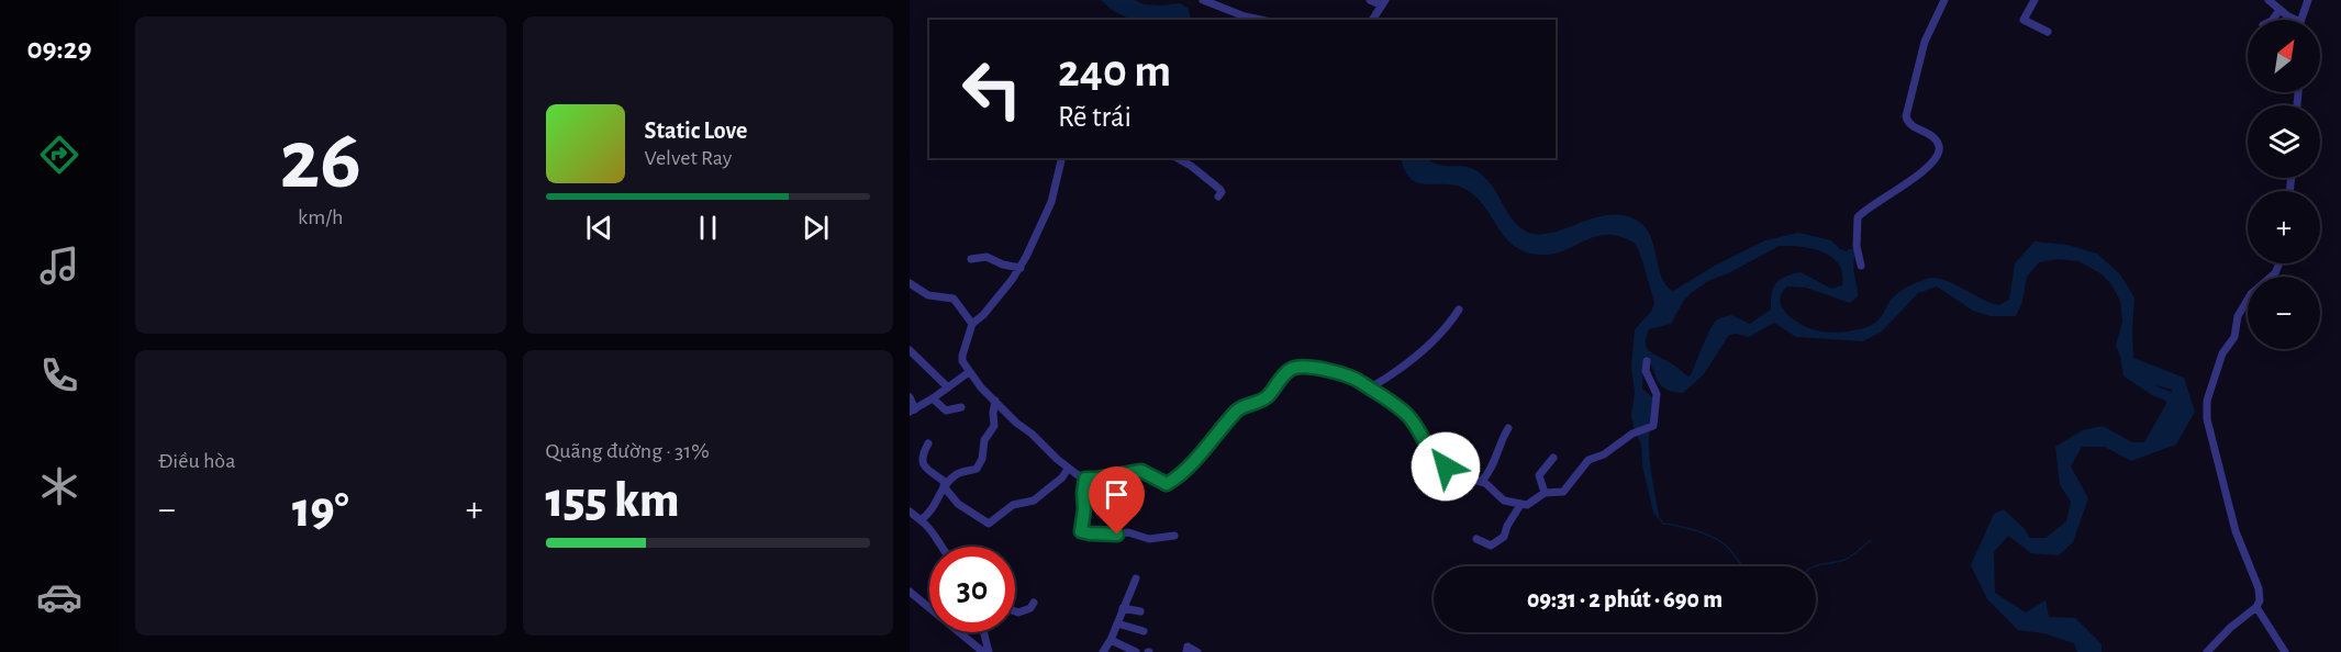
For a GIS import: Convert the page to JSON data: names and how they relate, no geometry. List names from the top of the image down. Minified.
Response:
{"north":"top right","page":{"tabs":"09:29","tile":[["26","km/h"],"Điều hòa",["Quãng đường · 31%","155 km"]],"map_buttons":["+","−"],"turn":["240 m","Rẽ trái"],"song":["Static Love","Velvet Ray"],"heat":["−","19°","+"],"limit":"30","trip":"09:31 · 2 phút · 690 m"}}
